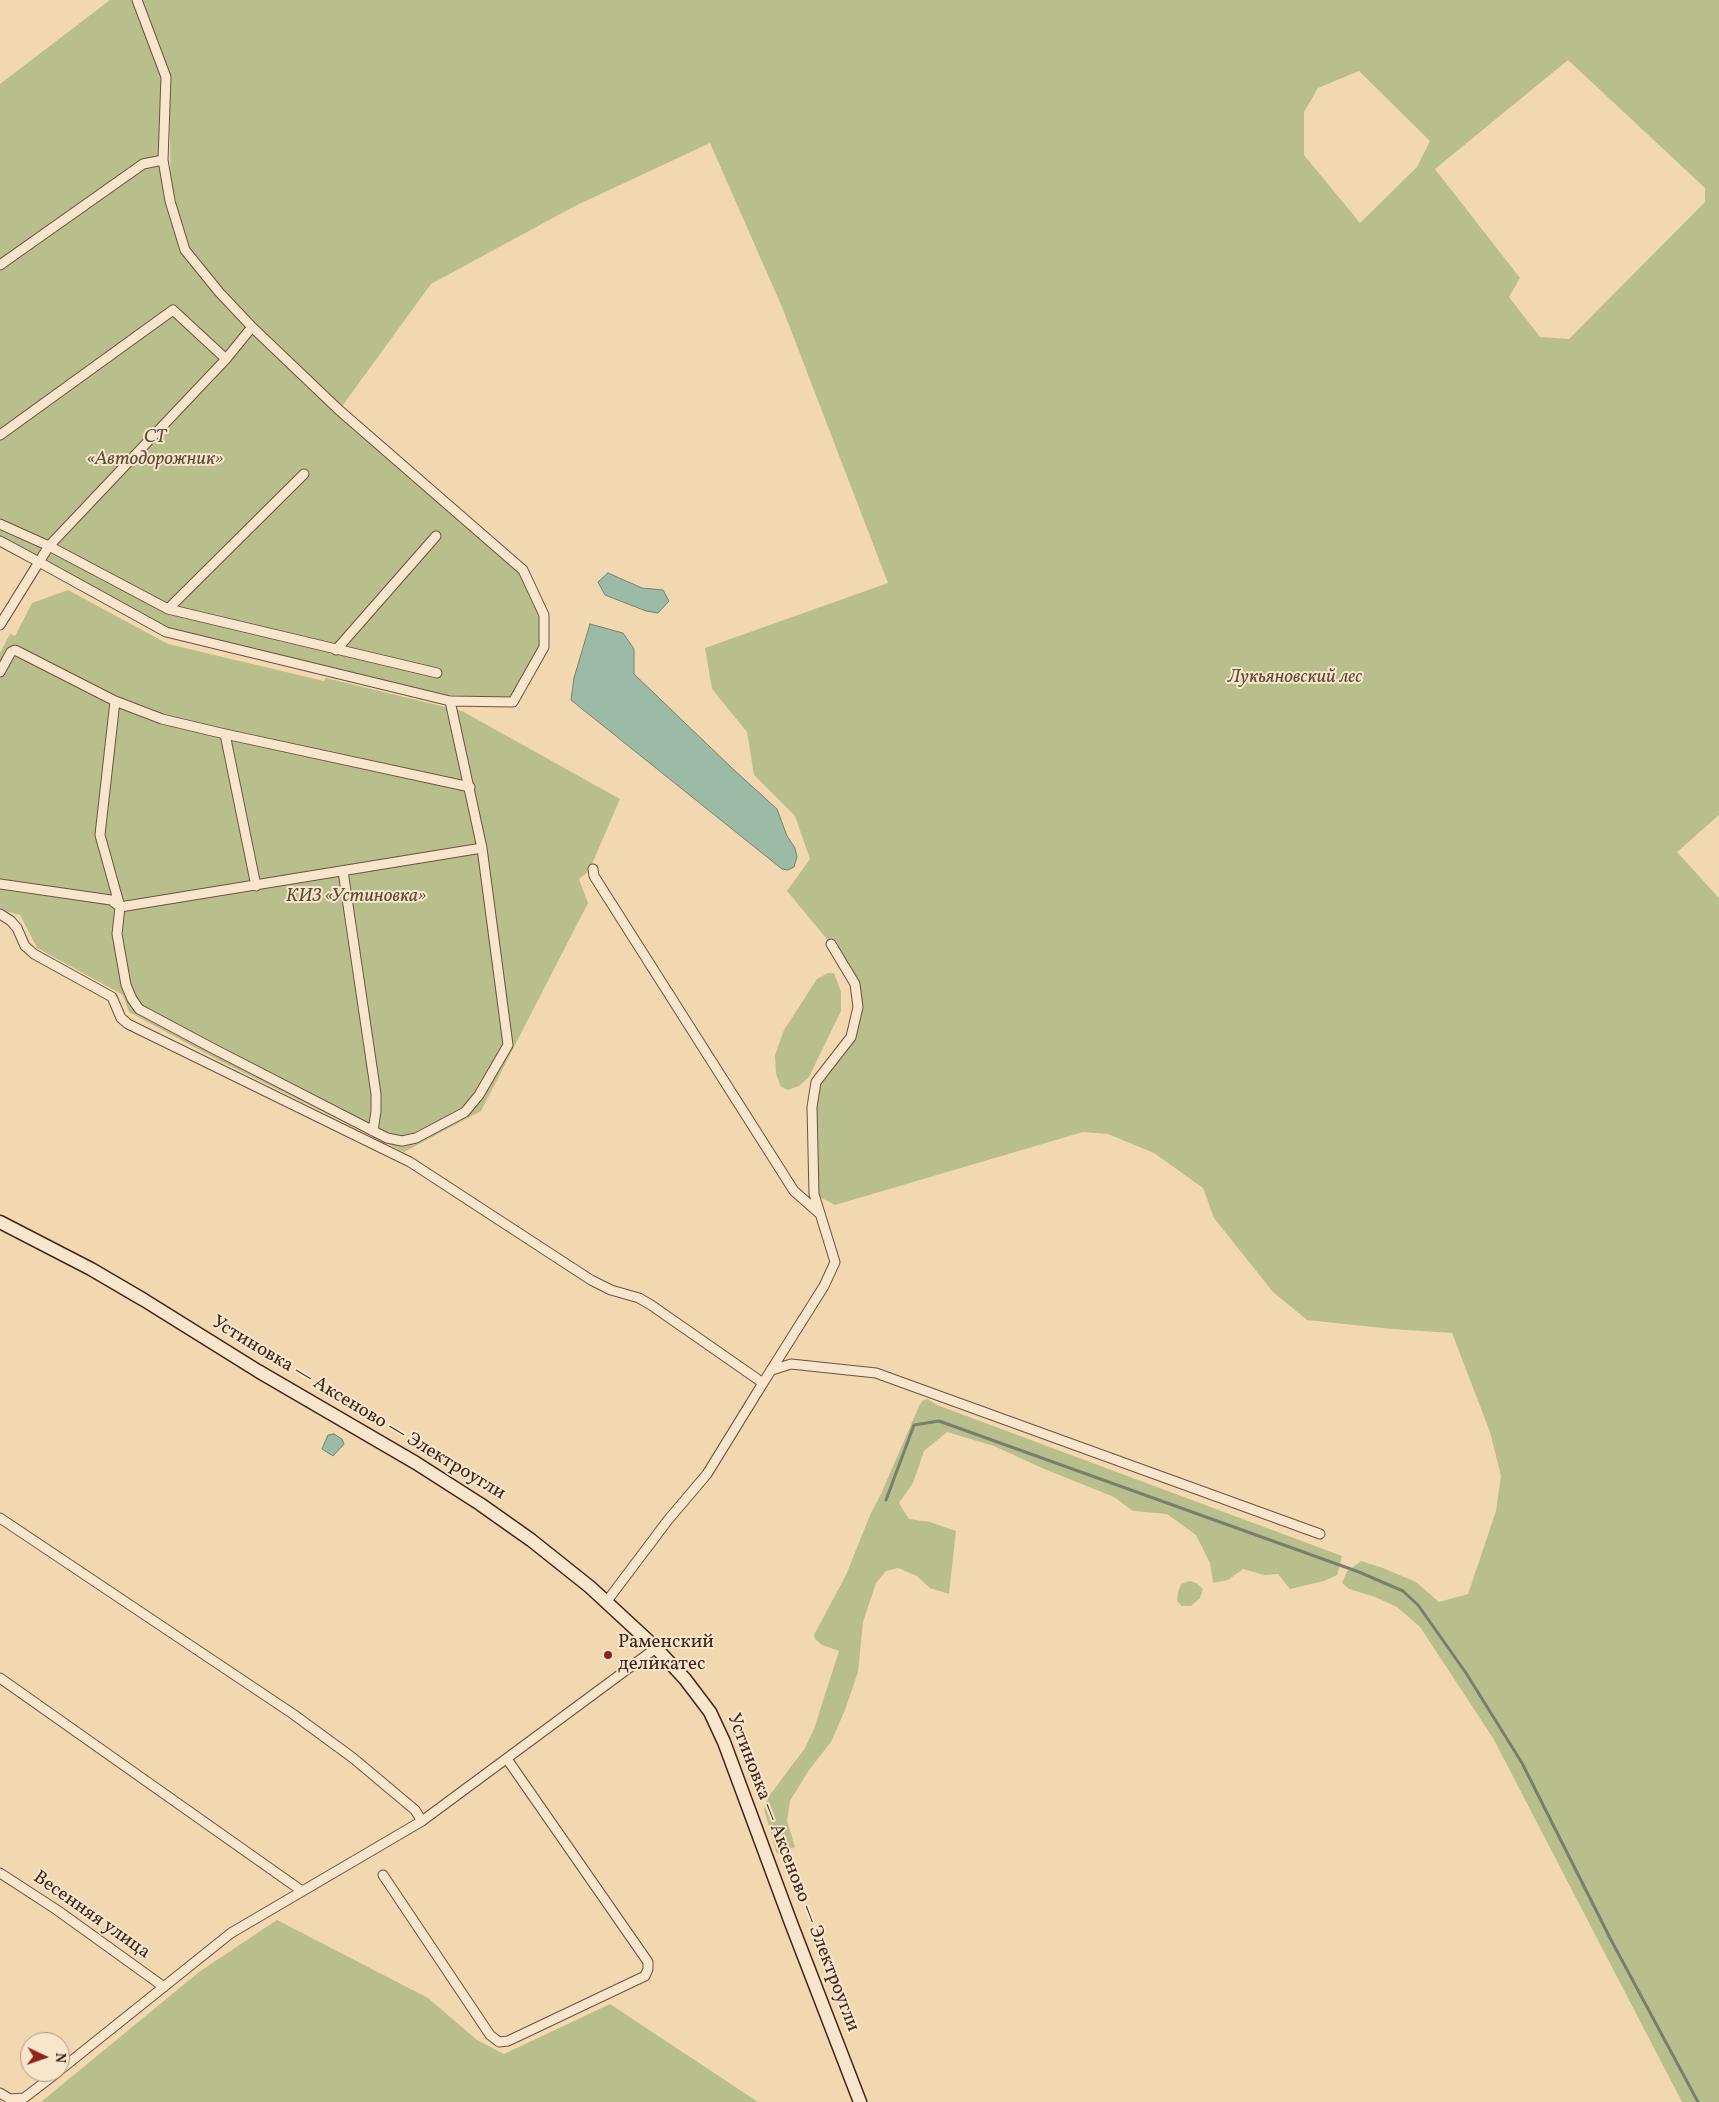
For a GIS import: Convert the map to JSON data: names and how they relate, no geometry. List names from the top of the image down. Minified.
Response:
{"streets":{"main road":["Устиновка — Аксеново — Электроугли"],"street":["Весенняя улица"]},"parks":["СТ «Автодорожник»","Лукьяновский лес","КИЗ «Устиновка»"],"places":["Раменский деликатес"],"north":"right"}
